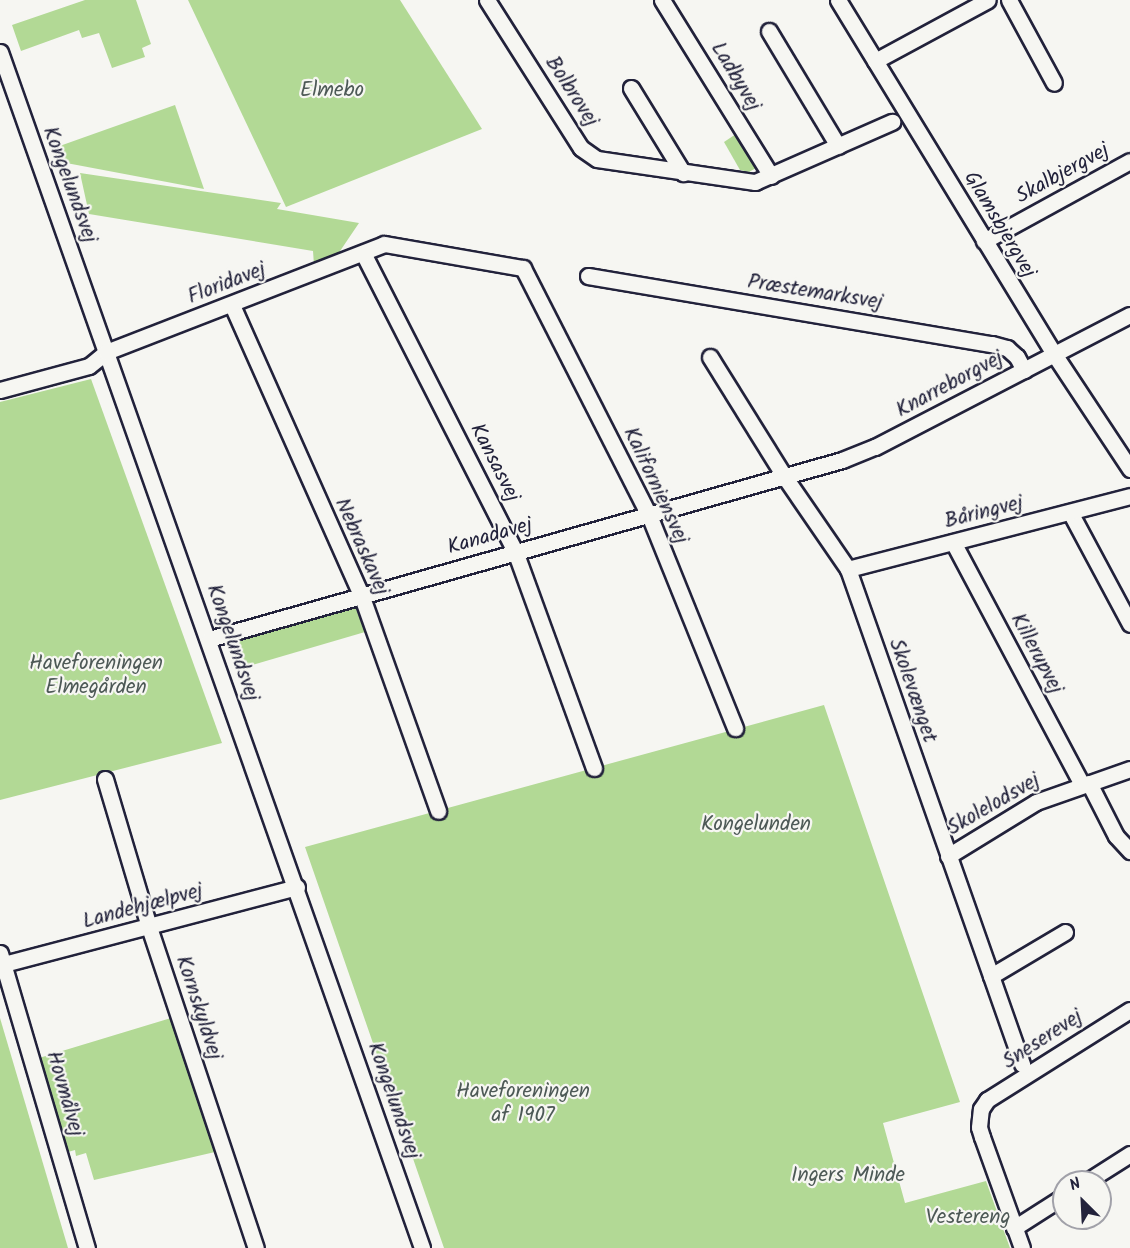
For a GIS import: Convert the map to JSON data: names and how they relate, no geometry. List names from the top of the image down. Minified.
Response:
{"streets":{"street":["Ladbyvej","Bolbrovej","Skalbjergvej","Kongelundsvej","Glamsbjergvej","Floridavej","Præstemarksvej","Knarreborgvej","Kansasvej","Kaliforniensvej","Båringvej","Kanadavej","Nebraskavej","Killerupvej","Skolevænget","Skolelodsvej","Landehjælpvej","Kornskyldvej","Sneserevej","Hovmålvej"]},"crossings":[["Ladbyvej","Bolbrovej"],["Skalbjergvej","Glamsbjergvej"],["Kongelundsvej","Floridavej"],["Kongelundsvej","Kanadavej"],["Kongelundsvej","Landehjælpvej"],["Glamsbjergvej","Knarreborgvej"],["Floridavej","Kansasvej"],["Floridavej","Kaliforniensvej"],["Floridavej","Nebraskavej"],["Præstemarksvej","Knarreborgvej"],["Knarreborgvej","Kanadavej"],["Knarreborgvej","Skolevænget"],["Kansasvej","Kaliforniensvej"],["Kansasvej","Kanadavej"],["Kaliforniensvej","Kanadavej"],["Båringvej","Killerupvej"],["Båringvej","Skolevænget"],["Kanadavej","Nebraskavej"],["Kanadavej","Skolevænget"],["Killerupvej","Skolelodsvej"],["Skolevænget","Skolelodsvej"],["Landehjælpvej","Kornskyldvej"],["Landehjælpvej","Hovmålvej"]],"parks":["Elmebo","Haveforeningen Elmegården","Kongelunden","Haveforeningen af 1907","Ingers Minde","Vestereng"],"north":"top left"}
